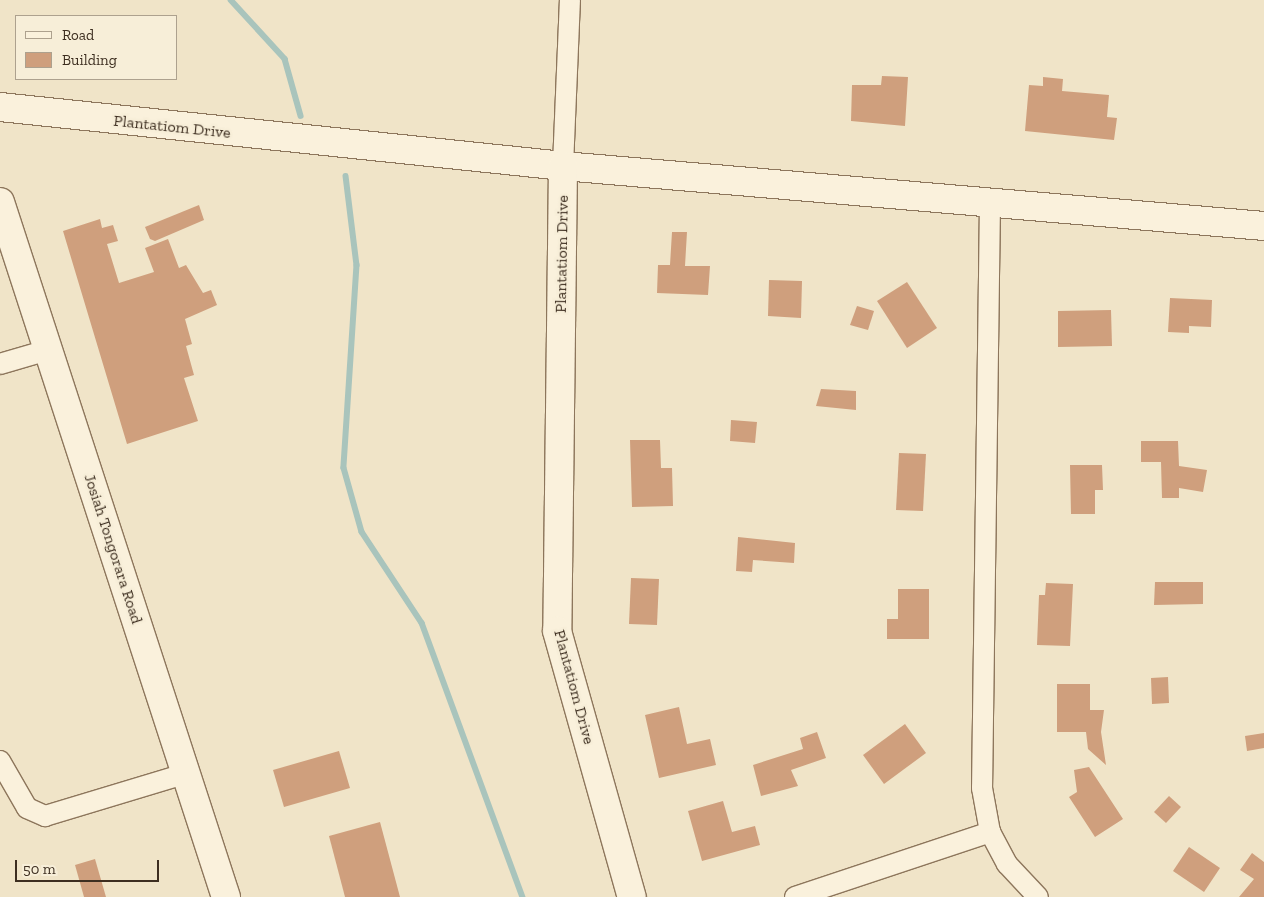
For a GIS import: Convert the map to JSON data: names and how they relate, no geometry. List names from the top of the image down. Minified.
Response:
{"streets":{"street":["Plantatiom Drive","Josiah Tongorara Road"]},"legend":["Road","Building"],"scale_bar":"50 m"}
